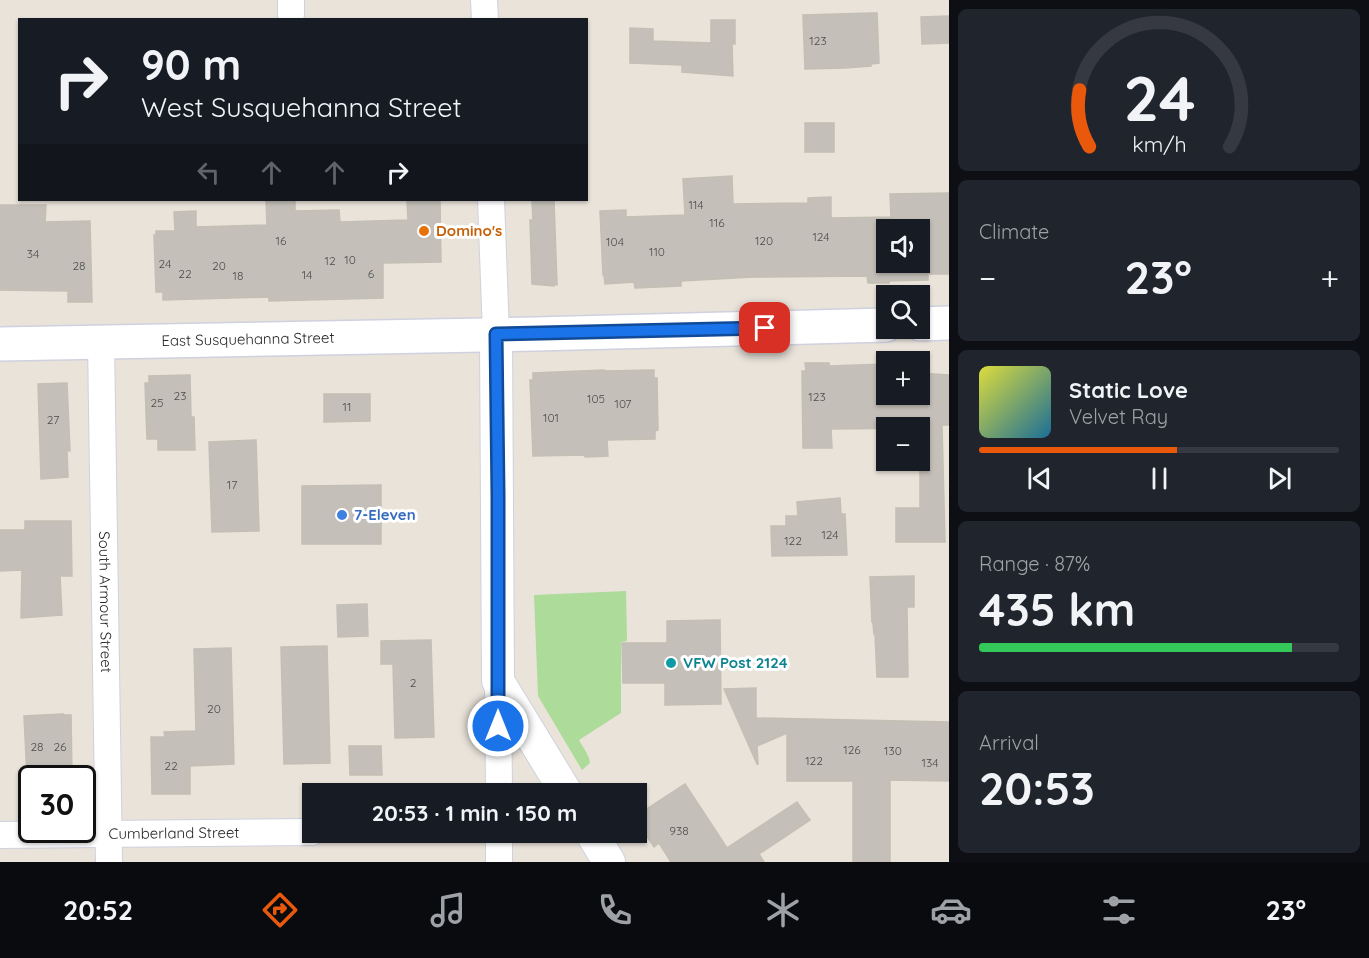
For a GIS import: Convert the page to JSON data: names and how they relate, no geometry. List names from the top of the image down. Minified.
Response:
{"streets":{"main road":["East Susquehanna Street"],"street":["South Armour Street","Cumberland Street"]},"crossings":[["East Susquehanna Street","South Armour Street"],["South Armour Street","Cumberland Street"]],"places":["Domino's","7-Eleven","VFW Post 2124"],"house_numbers":["123","114","116","124","16","120","104","110","34","10","12","24","28","20","22","6","14","18","23","123","105","25","107","11","101","27","17","124","122","2","20","28","26","126","130","122","134","22","938"],"page":{"turn":["90 m","West Susquehanna Street"],"tile":["Climate",["Range · 87%","435 km"],["Arrival","20:53"]],"map_buttons":["+","−"],"heat":["−","23°","+"],"song":["Static Love","Velvet Ray"],"limit":"30","trip":"20:53 · 1 min · 150 m","tabs":["20:52","23°"],"gauge":["24","km/h"]}}
